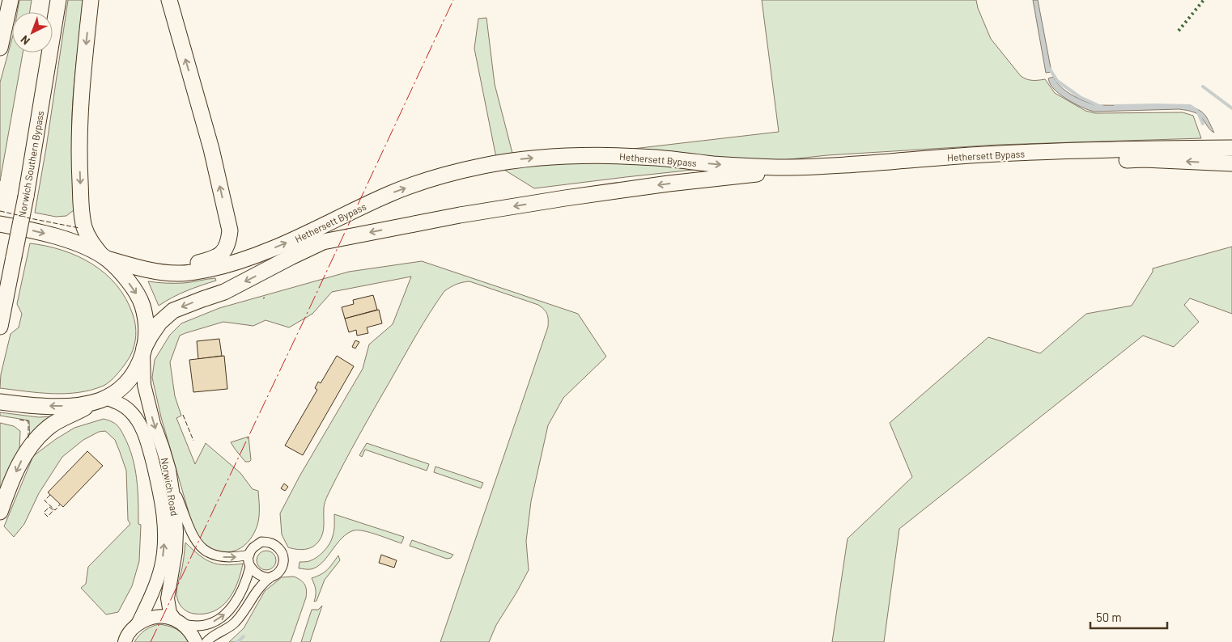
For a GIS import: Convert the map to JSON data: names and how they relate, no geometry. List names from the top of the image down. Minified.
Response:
{"streets":{"highway":["Hethersett Bypass","Norwich Southern Bypass"],"main road":["Norwich Road"]},"crossings":[["Hethersett Bypass","Norwich Road"]],"scale_bar":"50 m","north":"bottom left"}
